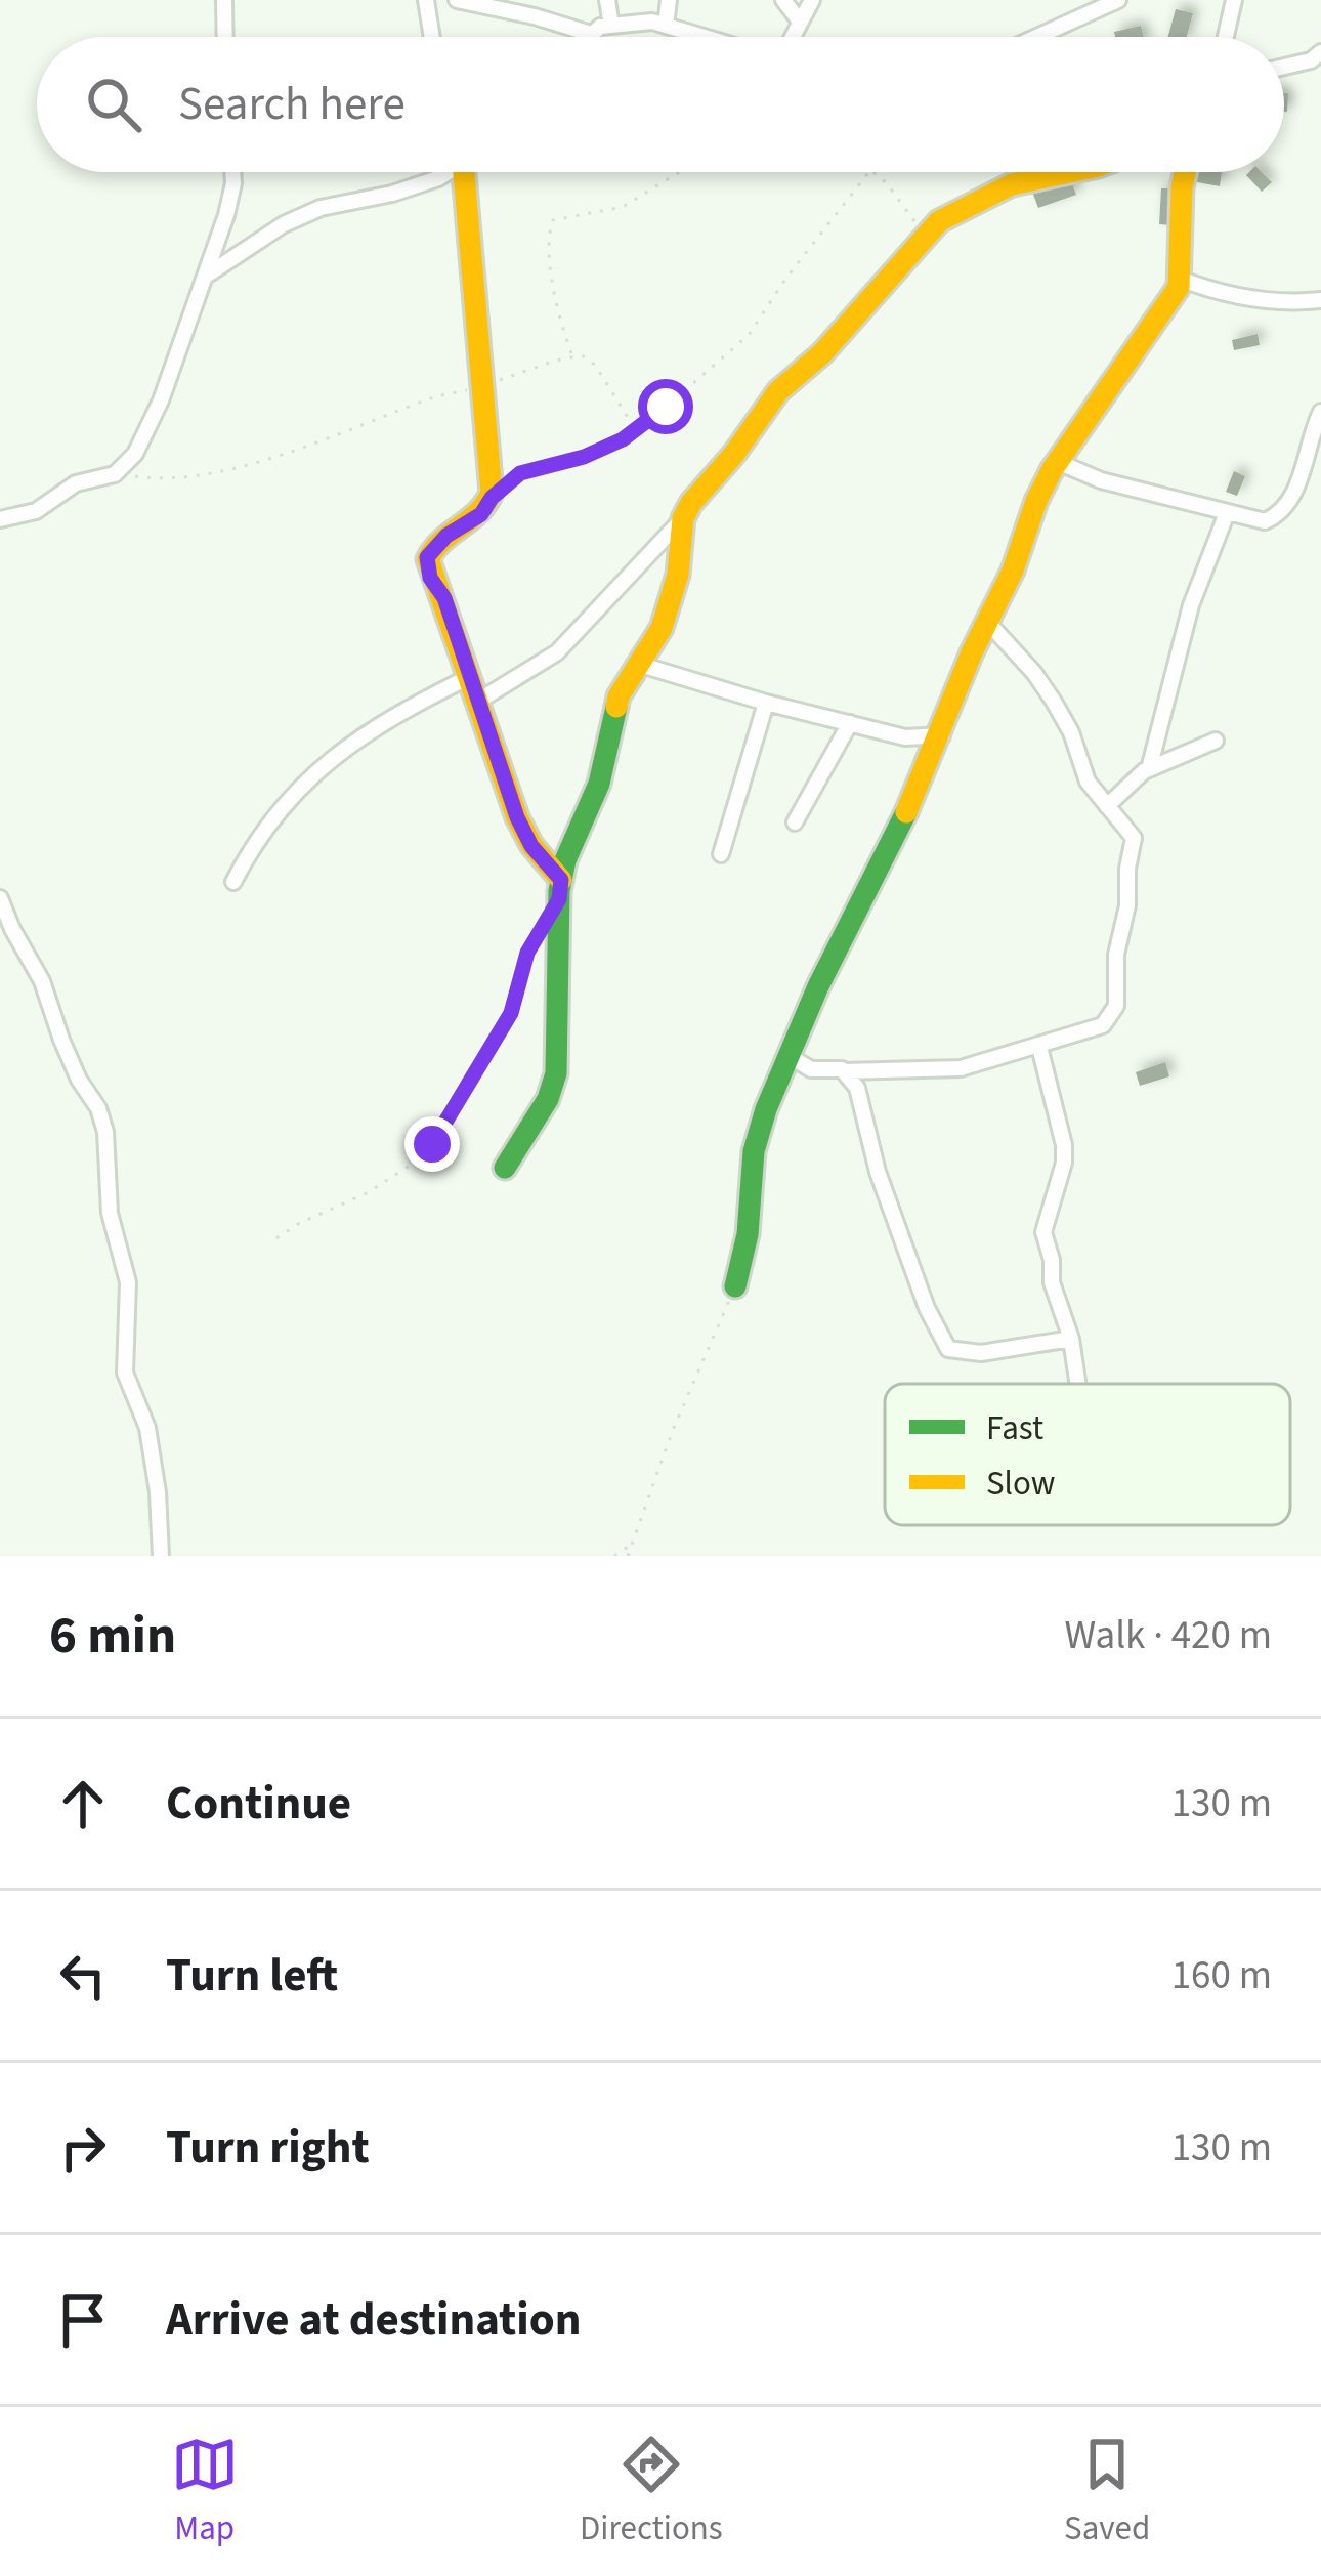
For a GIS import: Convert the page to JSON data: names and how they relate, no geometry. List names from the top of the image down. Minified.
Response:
{"legend":["Fast","Slow"],"page":{"search":"Search here","heading":["6 min","Walk · 420 m"],"list":[["Continue","130 m"],["Turn left","160 m"],["Turn right","130 m"],"Arrive at destination"],"nav":["Map","Directions","Saved"]}}
